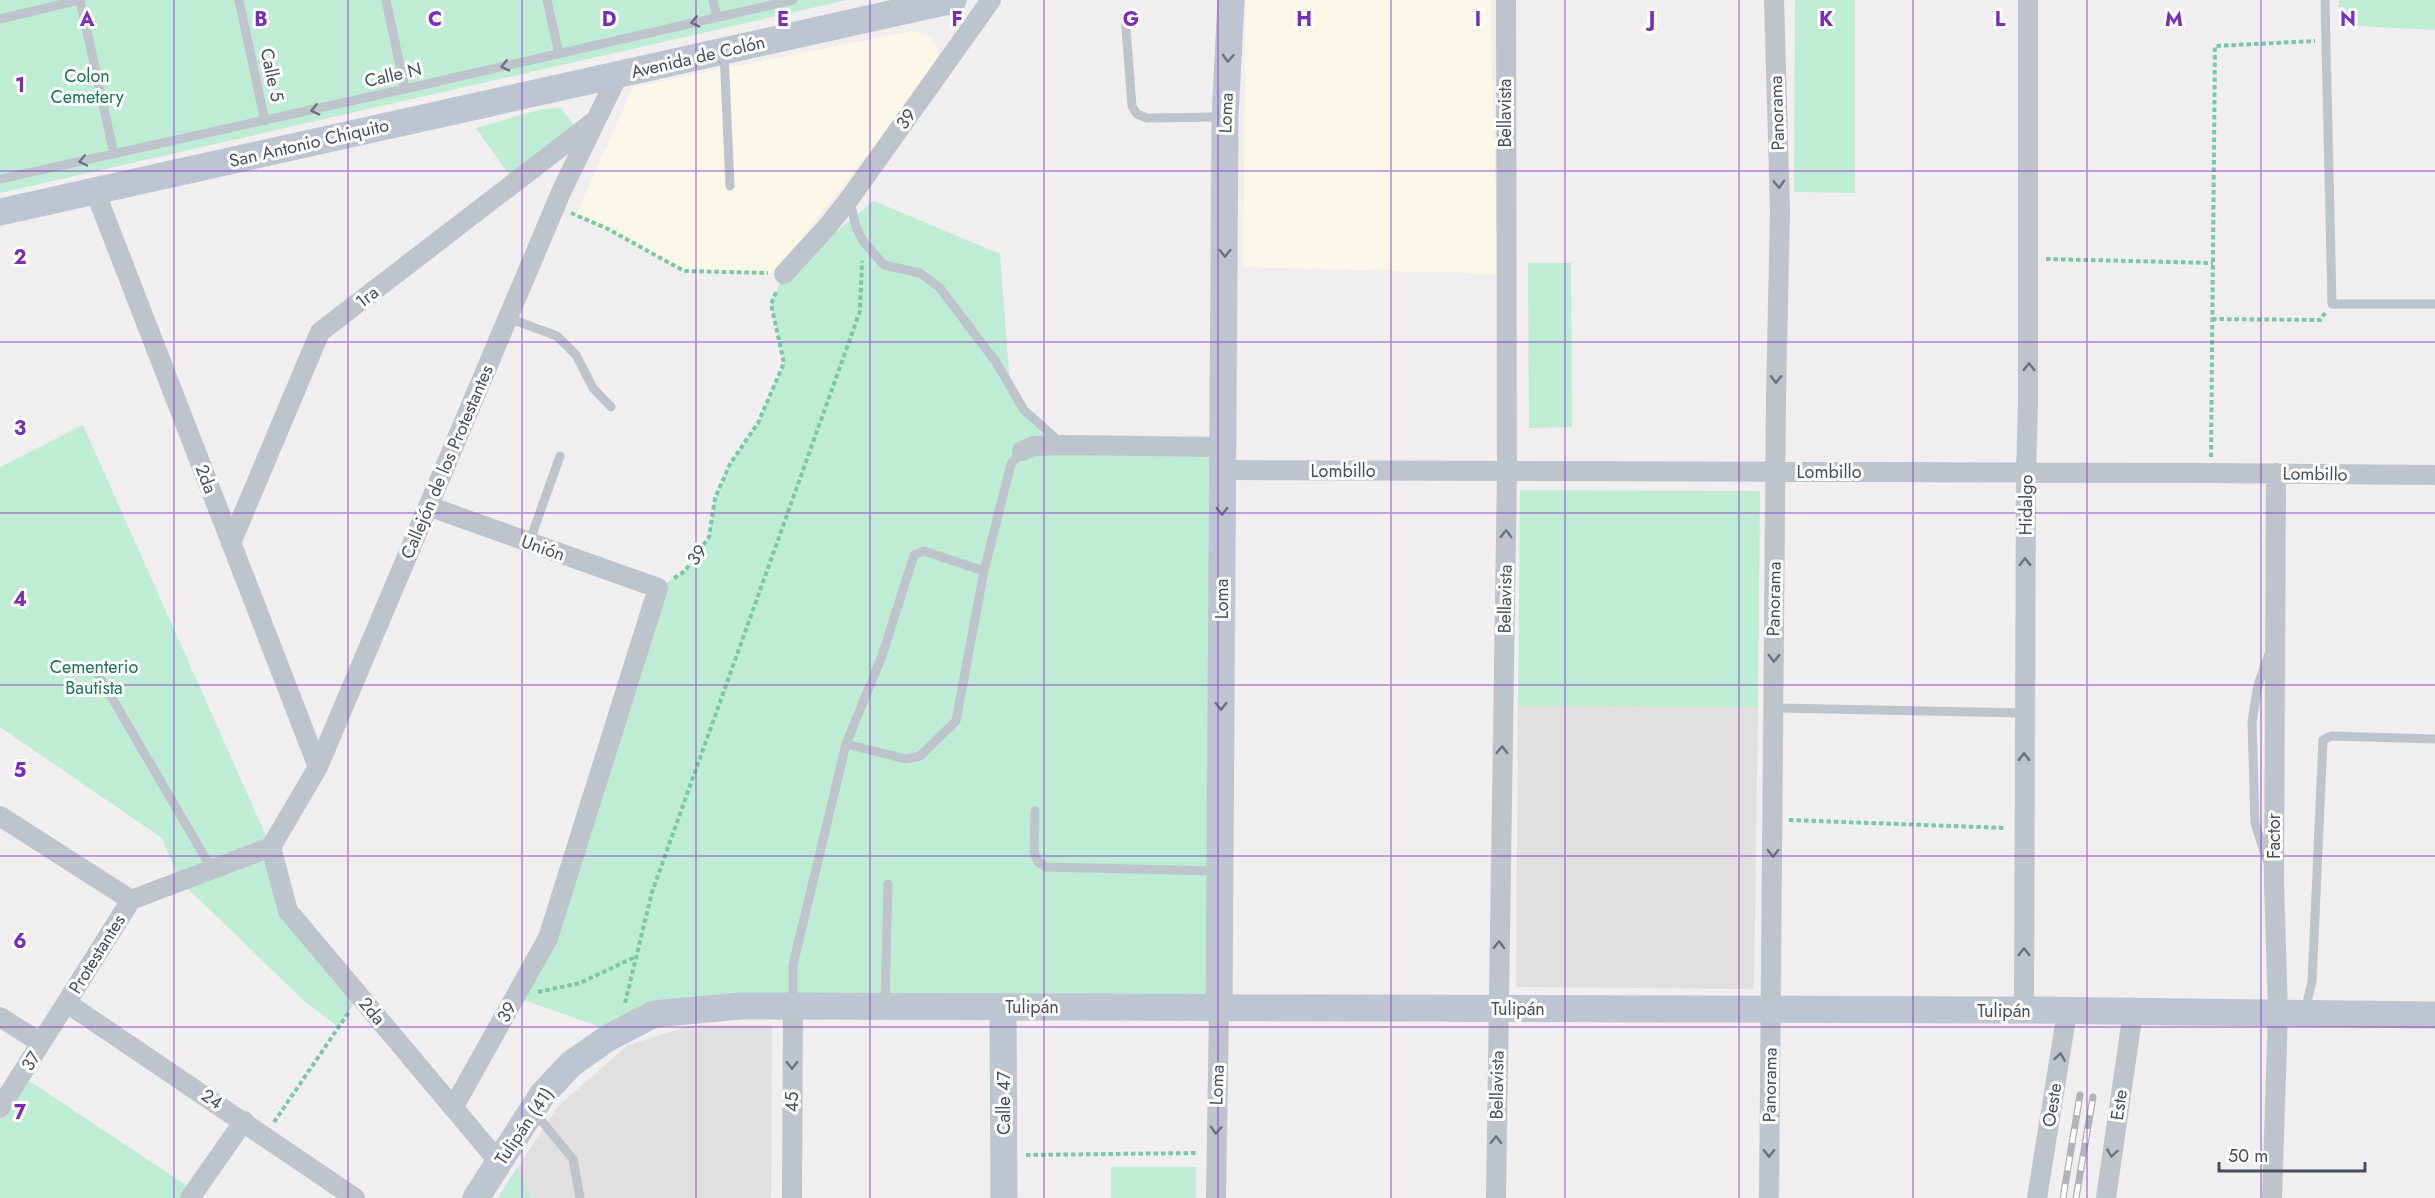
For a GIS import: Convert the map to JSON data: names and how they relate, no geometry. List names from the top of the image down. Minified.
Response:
{"streets":{"street":["Avenida de Colón","Loma","Bellavista","Panorama","39","San Antonio Chiquito","1ra","Callejón de los Protestantes","Lombillo","2da","Hidalgo","Unión","Factor","Protestantes","Tulipán","37","24","45","Calle 47","Oeste","Este","Tulipán (41)"],"lane":["Calle 5","Calle N"]},"crossings":[["Avenida de Colón","San Antonio Chiquito"],["Avenida de Colón","Callejón de los Protestantes"],["Calle 5","Calle N"],["Loma","Lombillo"],["Loma","Tulipán"],["Bellavista","Lombillo"],["Bellavista","Tulipán"],["Panorama","Lombillo"],["Panorama","Tulipán"],["39","2da"],["39","Unión"],["San Antonio Chiquito","Callejón de los Protestantes"],["San Antonio Chiquito","2da"],["1ra","Callejón de los Protestantes"],["1ra","2da"],["Callejón de los Protestantes","2da"],["Callejón de los Protestantes","Unión"],["Callejón de los Protestantes","Protestantes"],["Lombillo","Hidalgo"],["Lombillo","Factor"],["2da","Protestantes"],["2da","Tulipán (41)"],["Hidalgo","Tulipán"],["Factor","Tulipán"],["Protestantes","37"],["Protestantes","24"],["Tulipán","45"],["Tulipán","Calle 47"],["Tulipán","Oeste"],["Tulipán","Este"],["Tulipán","Tulipán (41)"]],"one_way":["Calle N","Loma","Bellavista","Panorama","Hidalgo","45","Oeste","Este"],"parks":["Colon Cemetery","Cementerio Bautista"],"scale_bar":"50 m","grid":{"columns":["A","B","C","D","E","F","G","H","I","J","K","L","M","N"],"rows":["1","2","3","4","5","6","7"]}}
